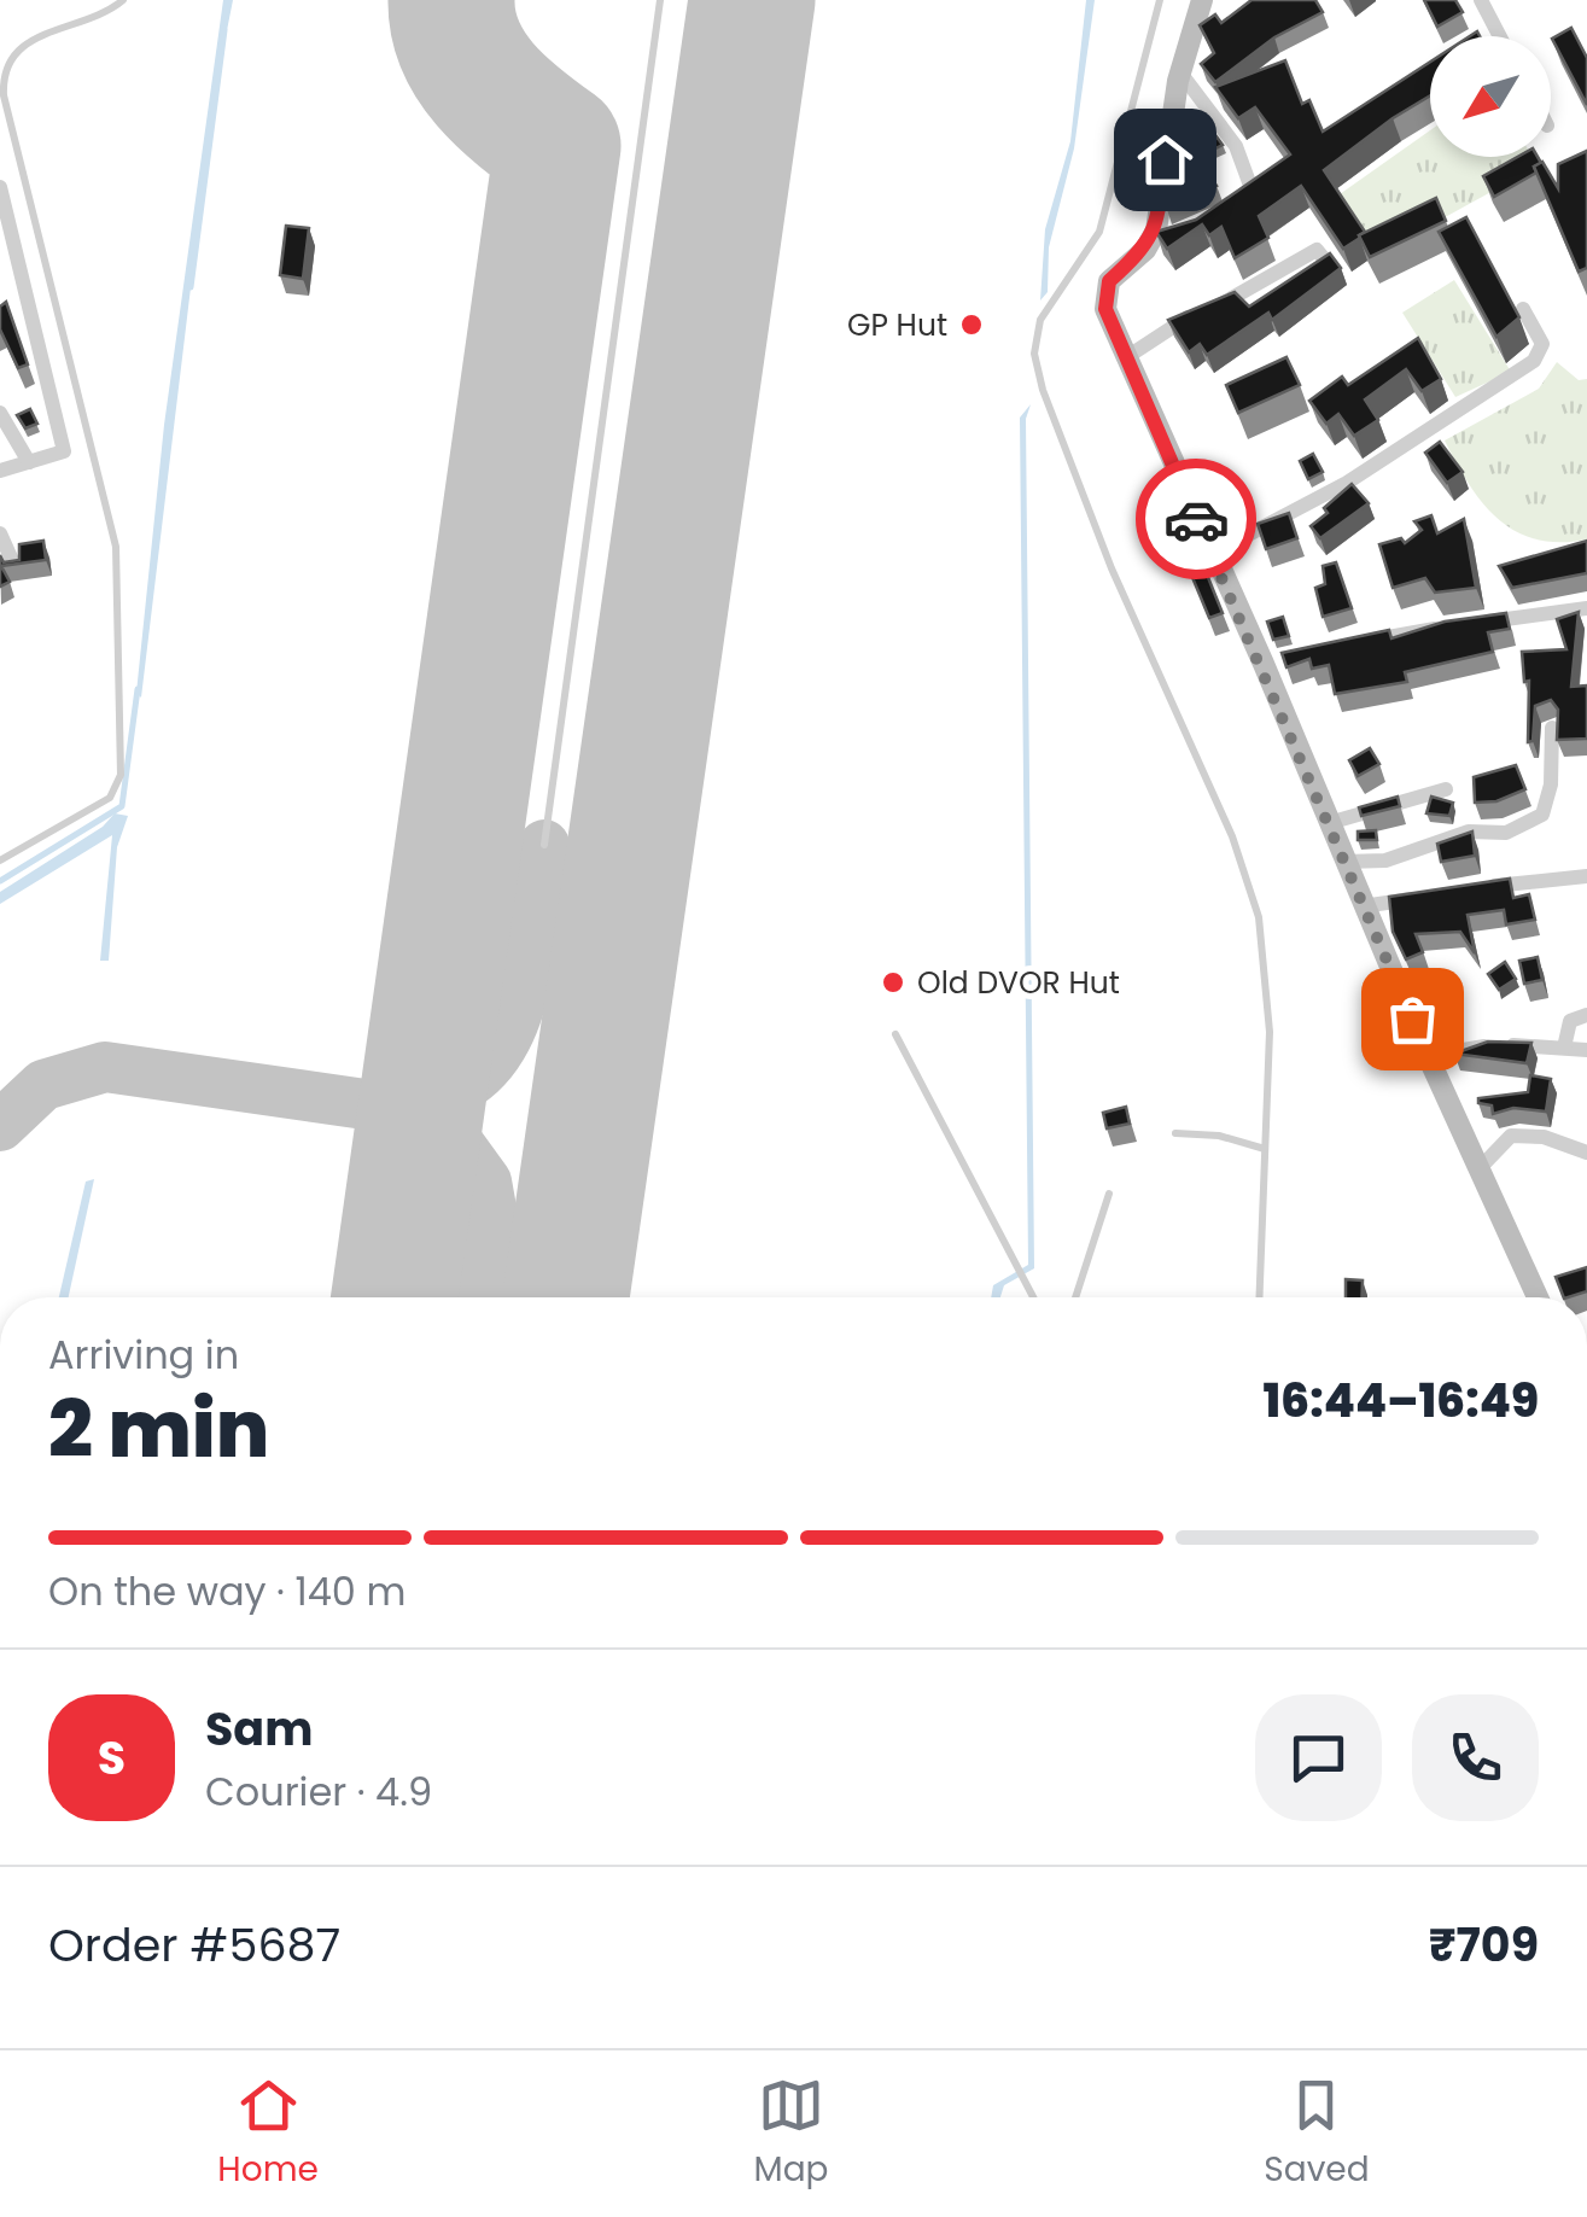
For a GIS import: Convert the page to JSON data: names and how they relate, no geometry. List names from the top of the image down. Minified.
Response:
{"places":["GP Hut","Old DVOR Hut"],"north":"bottom left","page":{"heading":["2 min","Arriving in","16:44–16:49"],"panel":["Sam","Courier · 4.9","Order #5687","₹709"],"bar":"On the way · 140 m","round":"S","tabs":["Home","Map","Saved"]}}
